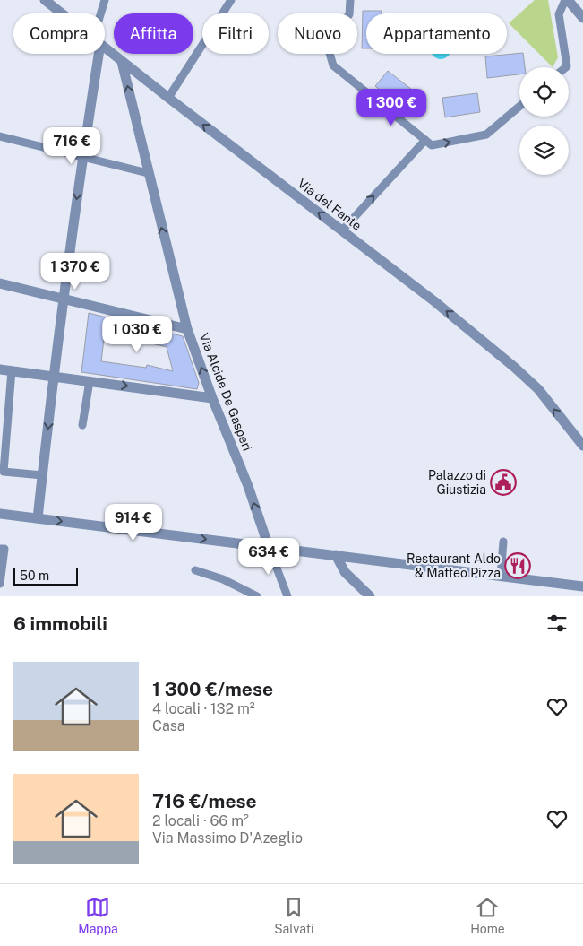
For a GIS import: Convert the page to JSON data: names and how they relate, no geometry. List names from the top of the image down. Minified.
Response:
{"streets":{"street":["Via del Fante","Via Alcide De Gasperi"]},"crossings":[["Via del Fante","Via Alcide De Gasperi"]],"one_way":["Via del Fante"],"places":{"public building":["Palazzo di Giustizia"],"restaurant":["Restaurant Aldo & Matteo Pizza"]},"scale_bar":"50 m","page":{"chip":["Compra","Affitta","Filtri","Nuovo","Appartamento"],"price":["1 300 €","716 €","1 370 €","1 030 €","914 €","634 €"],"scale":"50 m","heading":"6 immobili","list":[{"name":"1 300 €/mese","note":"4 locali · 132 m² · Casa"},{"name":"716 €/mese","note":"2 locali · 66 m² · Via Massimo D'Azeglio"}],"tabs":["Mappa","Salvati","Home"]}}
